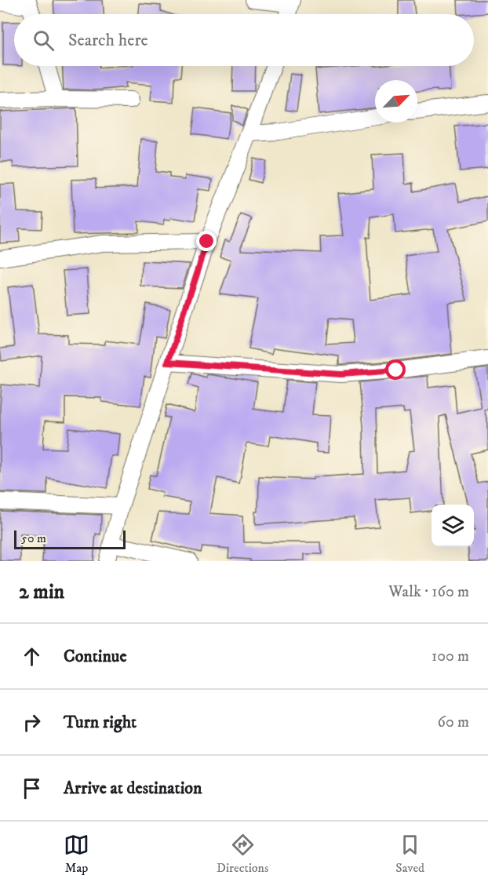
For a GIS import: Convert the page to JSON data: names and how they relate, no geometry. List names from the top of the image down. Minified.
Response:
{"scale_bar":"50 m","north":"top right","page":{"search":"Search here","scale":"50 m","heading":["2 min","Walk · 160 m"],"list":[["Continue","100 m"],["Turn right","60 m"],"Arrive at destination"],"nav":["Map","Directions","Saved"]}}
